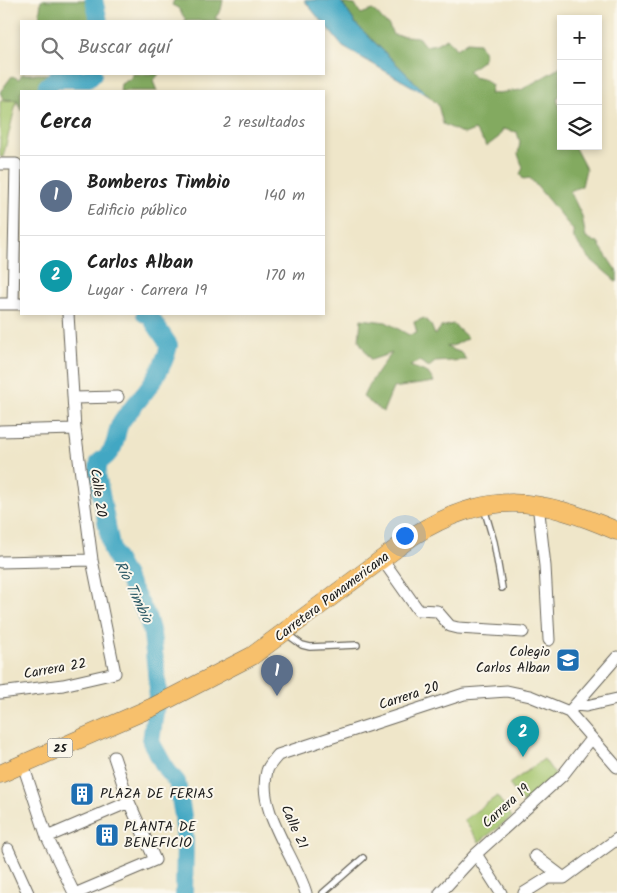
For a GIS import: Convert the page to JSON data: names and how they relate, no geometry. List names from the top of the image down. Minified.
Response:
{"streets":{"highway":["Carretera Panamericana","25"],"street":["Calle 20","Carrera 22","Carrera 20","Carrera 19","Calle 21"]},"crossings":[["Calle 20","Carrera 22"],["Carrera 20","Calle 21"]],"water":["Río Timbio"],"places":{"school or university":["Colegio Carlos Alban"],"building":["PLAZA DE FERIAS","PLANTA DE BENEFICIO"]},"page":{"map_buttons":["+","−"],"search":"Buscar aquí","heading":["Cerca","2 resultados"],"list":[{"mark":"1","name":"Bomberos Timbio","note":"Edificio público","value":"140 m"},{"mark":"2","name":"Carlos Alban","note":"Lugar · Carrera 19","value":"170 m"}],"pins":["1","2"]}}
